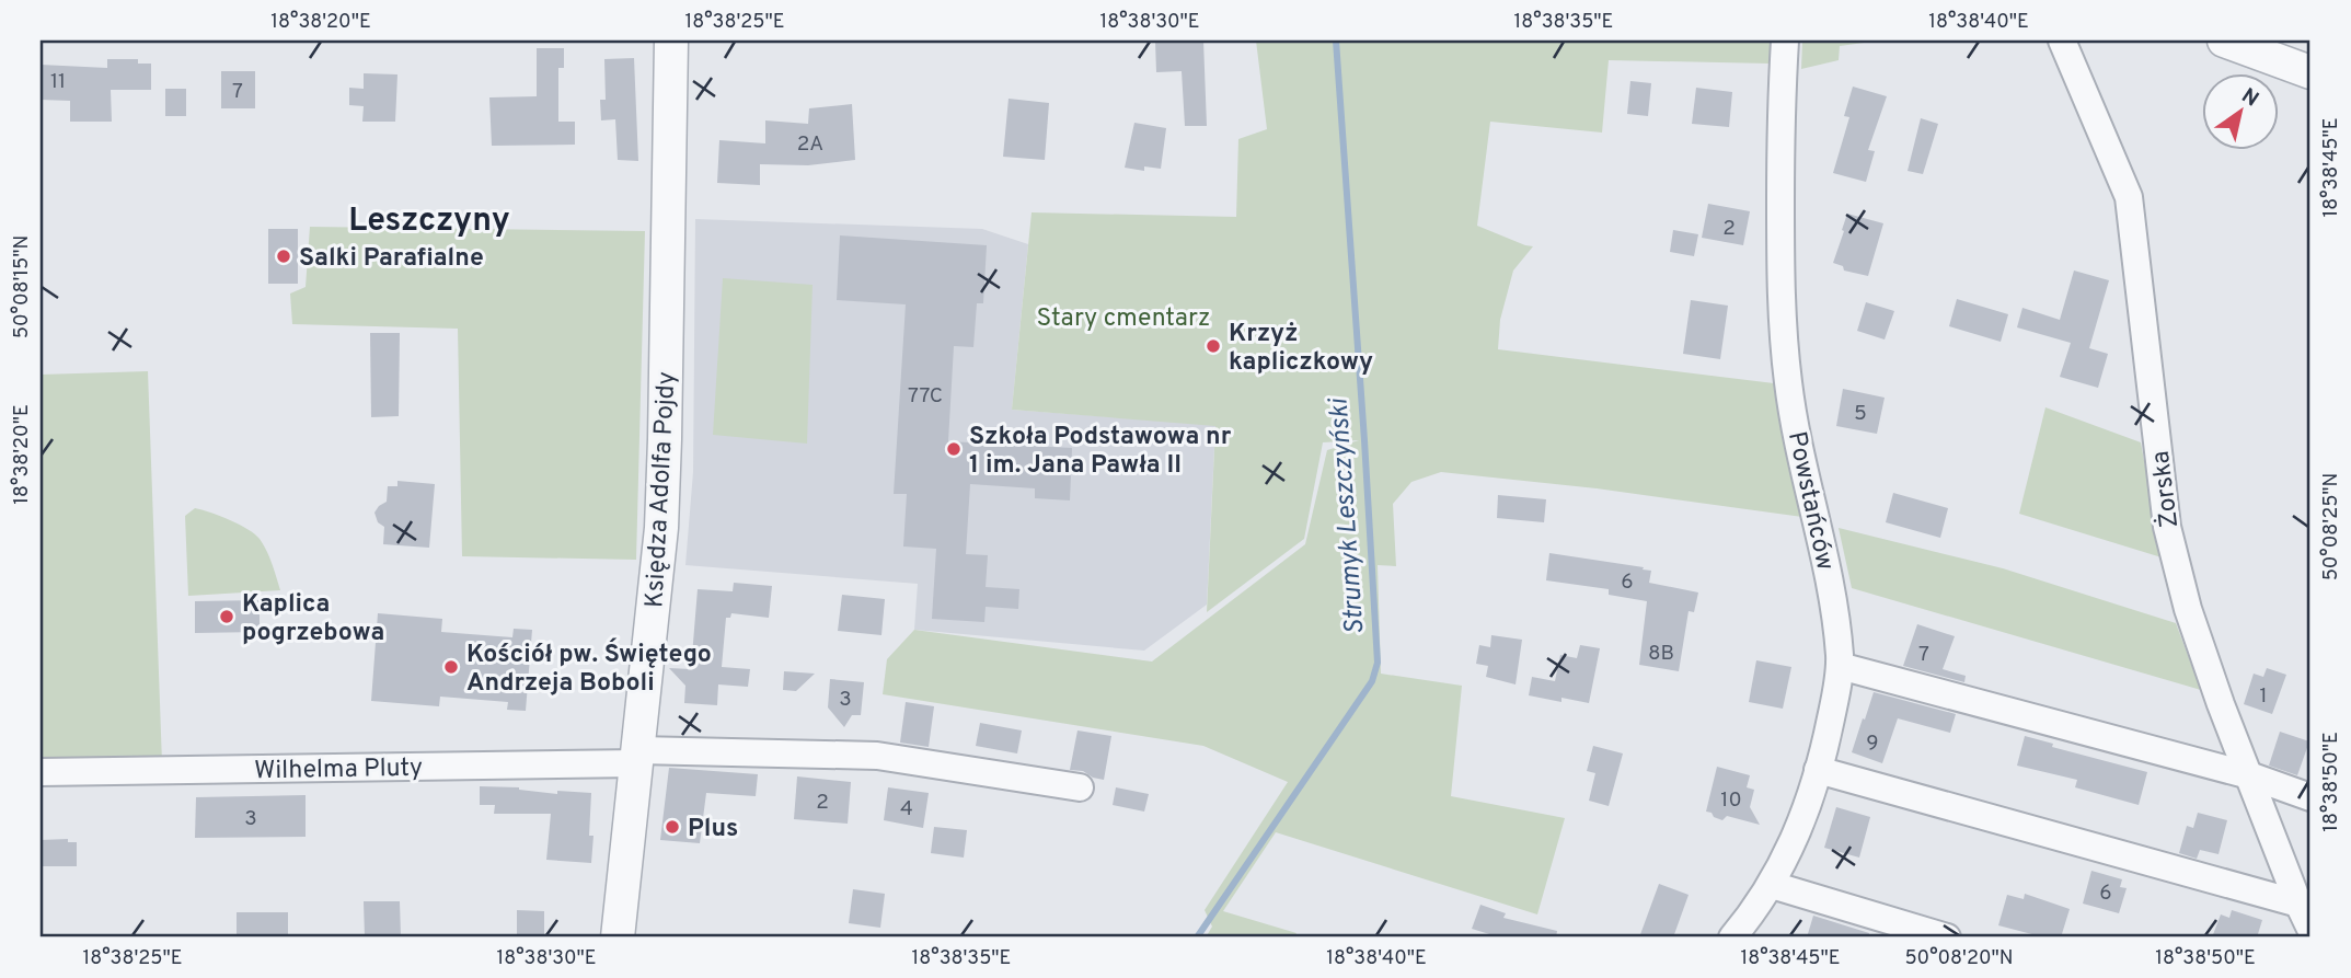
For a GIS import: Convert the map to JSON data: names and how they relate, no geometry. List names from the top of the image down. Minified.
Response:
{"streets":{"street":["Księdza Adolfa Pojdy","Żorska","Powstańców","Wilhelma Pluty"]},"crossings":[["Księdza Adolfa Pojdy","Wilhelma Pluty"]],"districts":["Leszczyny"],"water":["Strumyk Leszczyński"],"parks":["Stary cmentarz"],"places":["Salki Parafialne","Krzyż kapliczkowy","Szkoła Podstawowa nr 1 im. Jana Pawła II","Kaplica pogrzebowa","Kościół pw. Świętego Andrzeja Boboli","Plus"],"house_numbers":["11","7","2A","2","77C","5","6","8B","7","1","3","9","10","2","4","3","6"],"north":"top right","coordinates":["18°38'20\"E","18°38'25\"E","18°38'30\"E","18°38'35\"E","18°38'40\"E","18°38'45\"E","50°08'15\"N","50°08'25\"N","18°38'50\"E","50°08'20\"N"]}
